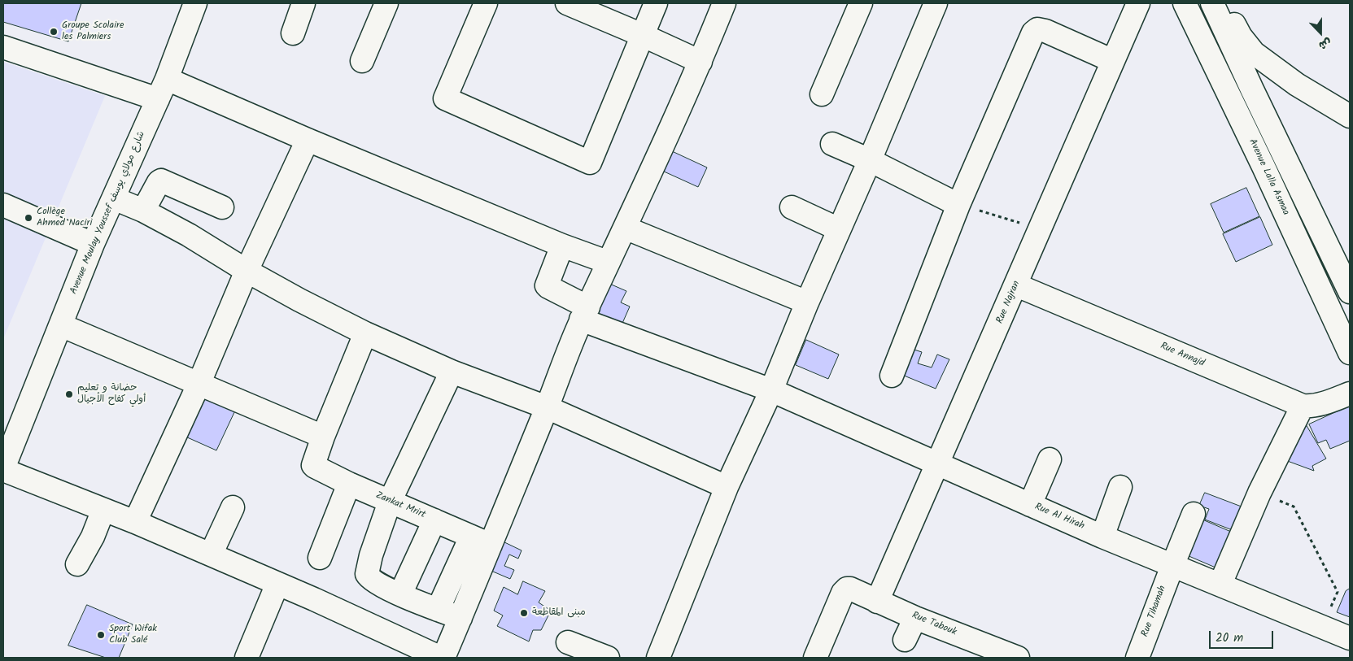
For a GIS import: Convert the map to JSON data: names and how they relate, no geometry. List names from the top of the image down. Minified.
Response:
{"streets":{"street":["Avenue Lalla Asmaa","Avenue Moulay Youssef شارع مولاي يوسف","Rue Najran","Rue Annajd","Zankat Mrirt","Rue Al Hirah","Rue Tihamah","Rue Tabouk"]},"crossings":[["Rue Najran","Rue Annajd"],["Rue Najran","Rue Al Hirah"],["Rue Najran","Rue Tabouk"],["Rue Al Hirah","Rue Tihamah"]],"places":["Groupe Scolaire les Palmiers","Collège Ahmed Naciri","حضانة و تعليم أولي كفاح الأجيال","مبنى المقاطعة","Sport Wifak Club Salé"],"scale_bar":"20 m","north":"bottom"}
